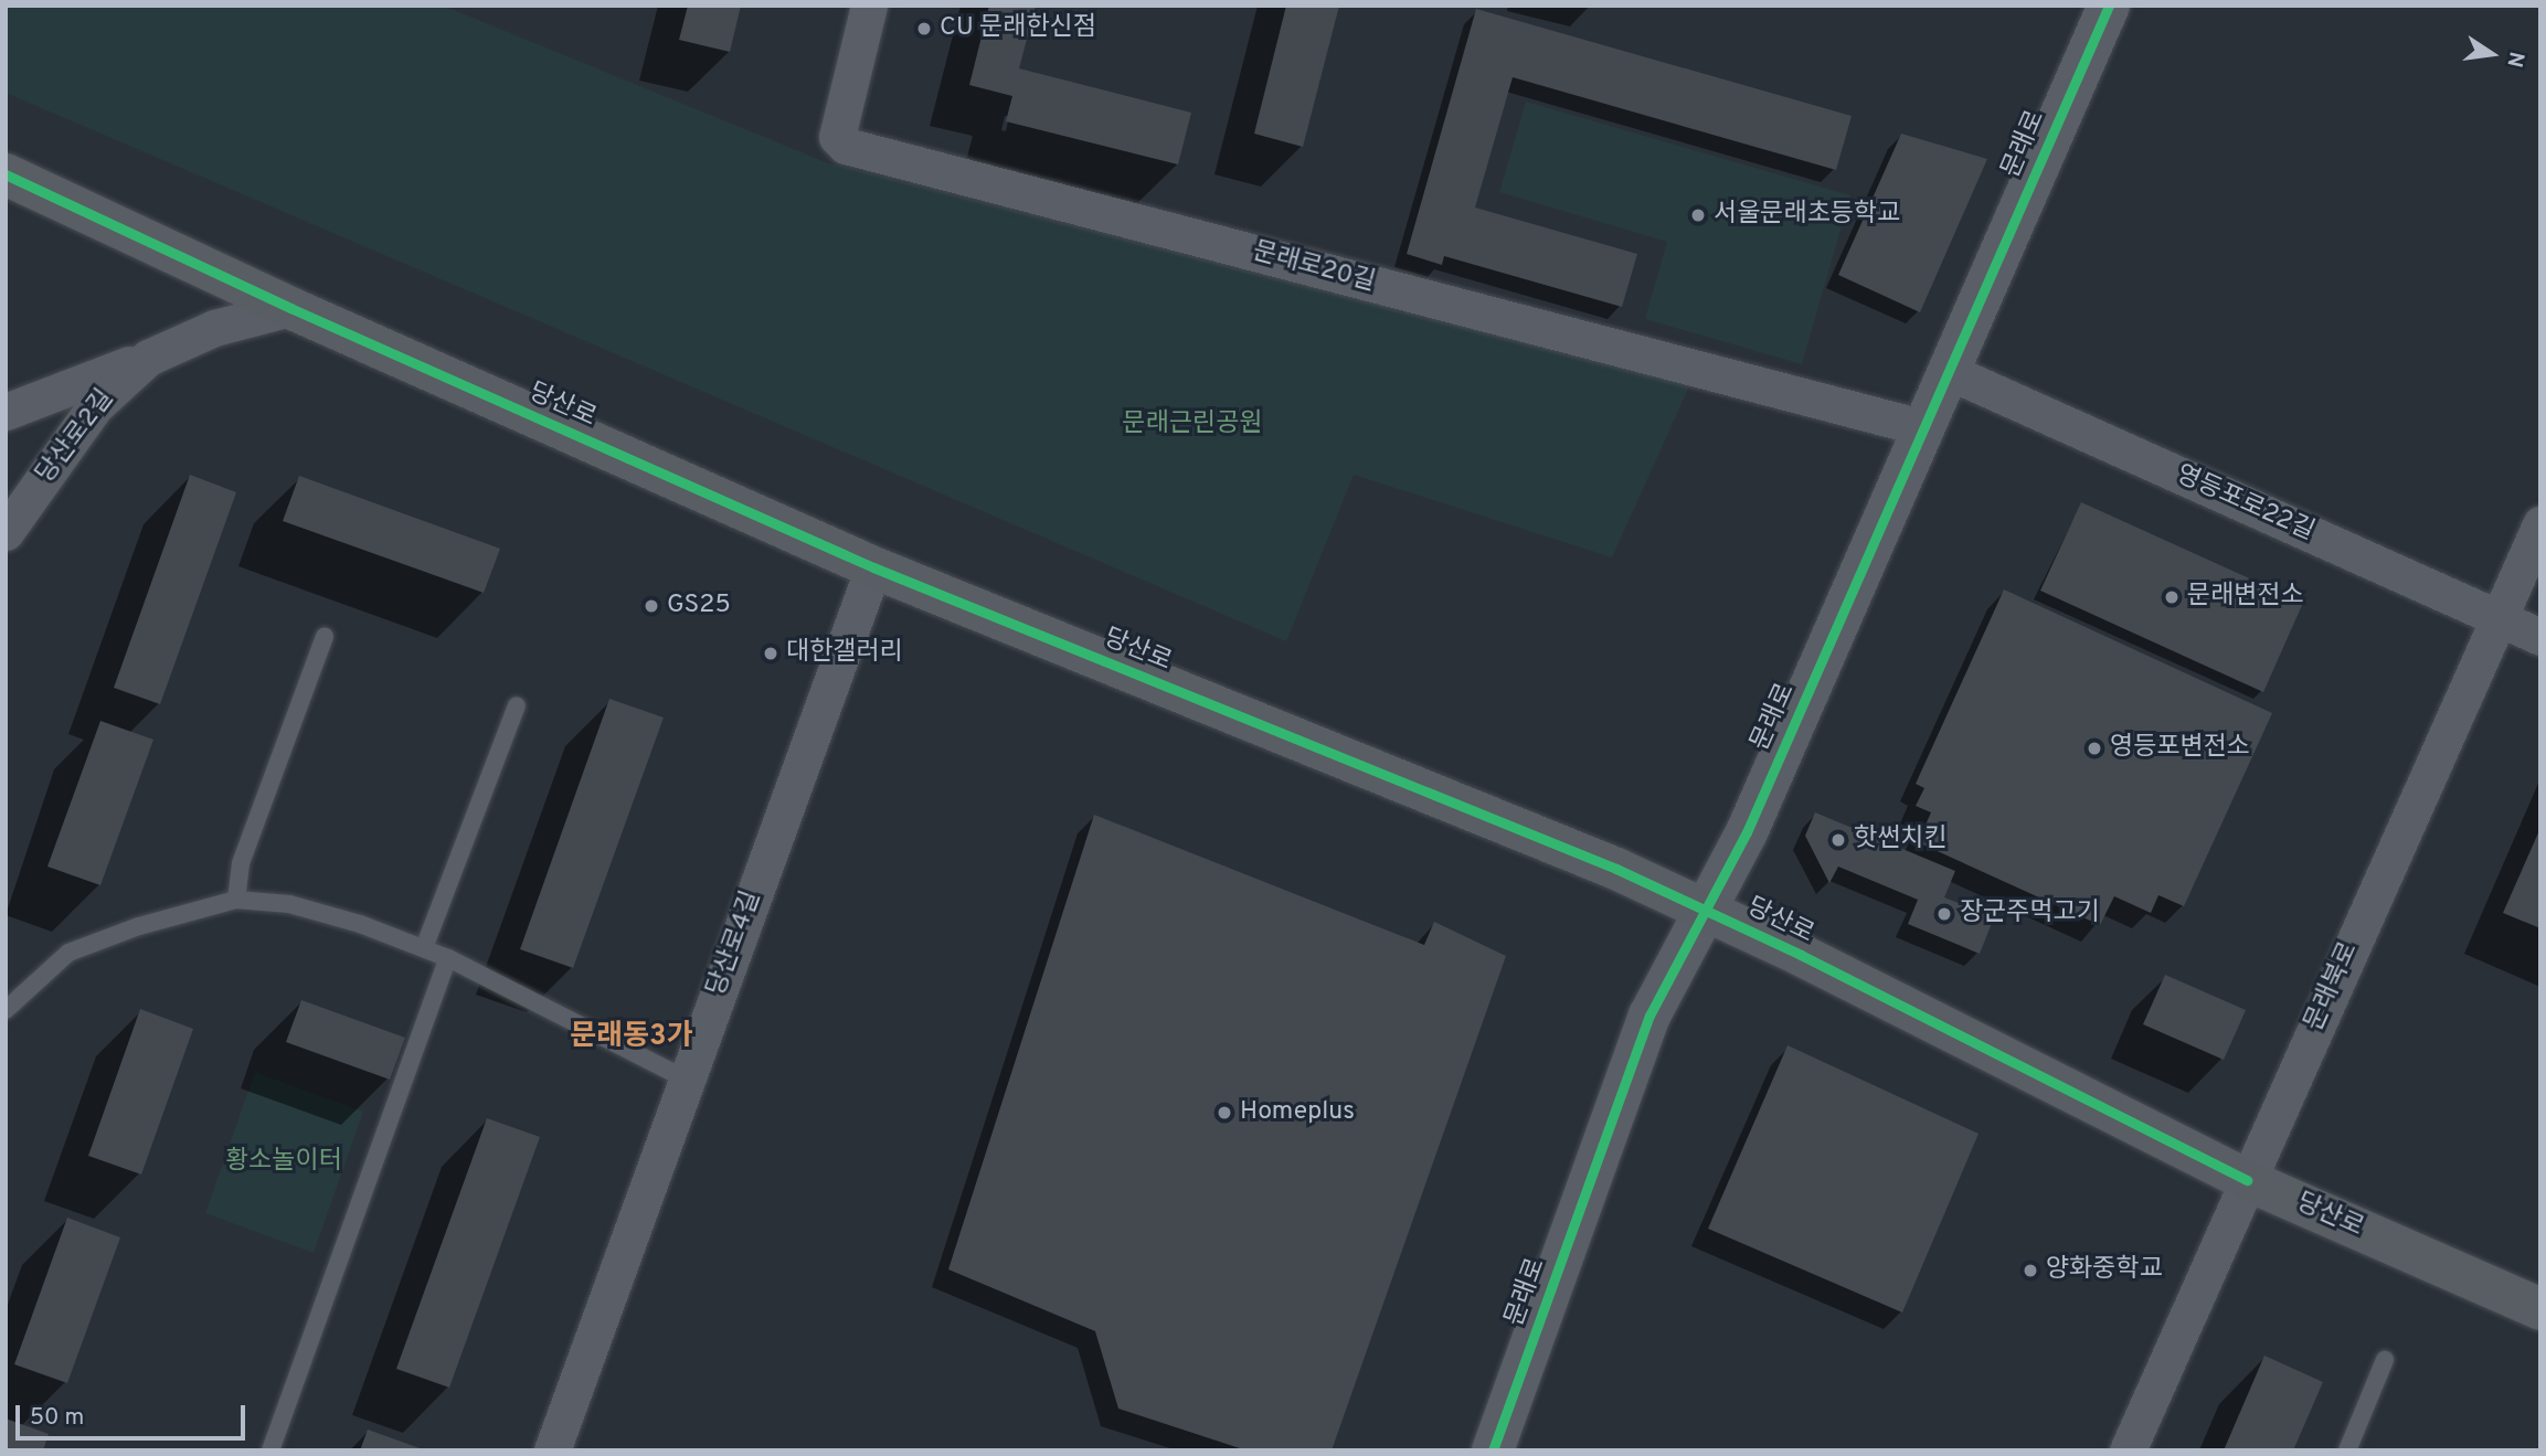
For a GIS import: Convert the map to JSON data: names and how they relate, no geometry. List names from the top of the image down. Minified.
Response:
{"streets":{"main road":["당산로"],"street":["문래로","문래로20길","당산로2길","영등포로22길","당산로4길","문래북로"]},"crossings":[["문래로","문래로20길"],["문래로","당산로"],["문래로","영등포로22길"],["당산로","당산로2길"],["당산로","당산로4길"],["당산로","문래북로"],["영등포로22길","문래북로"]],"districts":["문래동3가"],"parks":["문래근린공원","황소놀이터"],"places":["CU 문래한신점","서울문래초등학교","문래변전소","GS25","대한갤러리","영등포변전소","핫썬치킨","장군주먹고기","Homeplus","양화중학교"],"scale_bar":"50 m","north":"right"}
